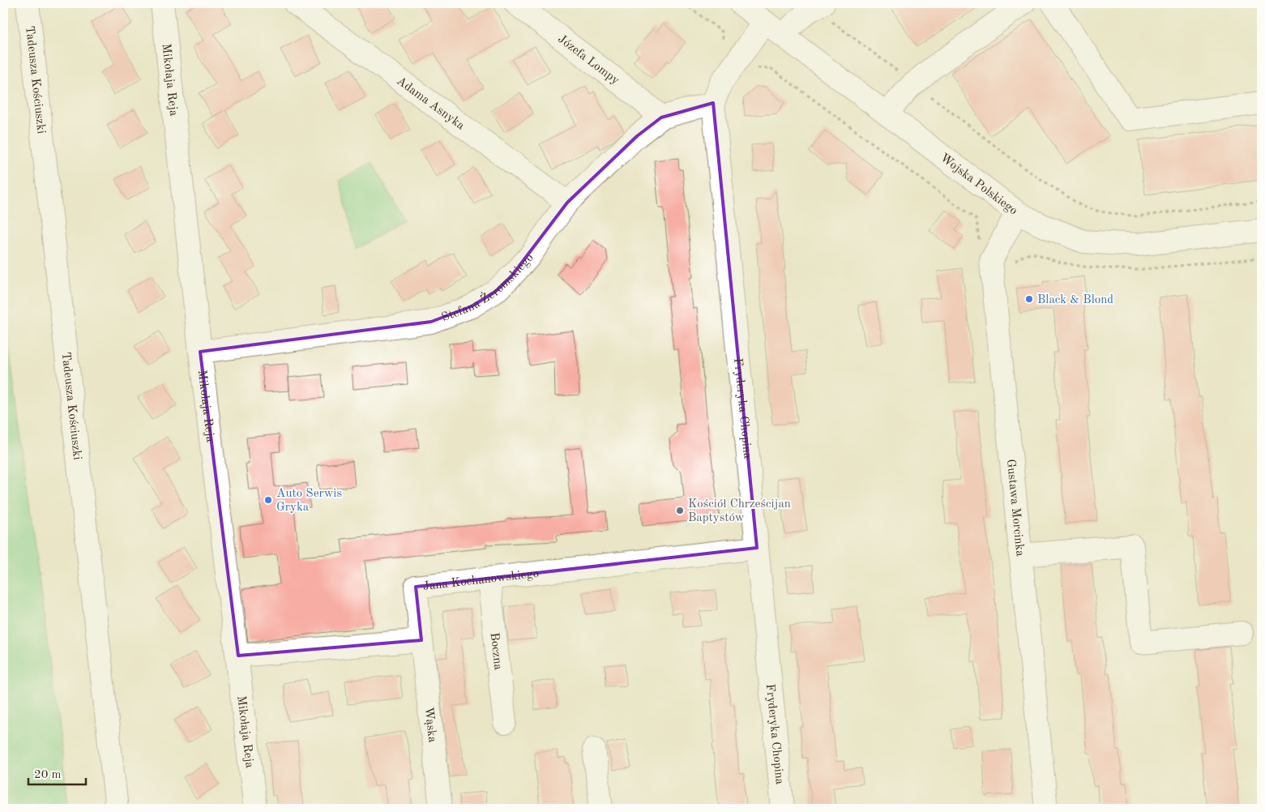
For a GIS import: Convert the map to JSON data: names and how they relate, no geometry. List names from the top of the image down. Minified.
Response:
{"streets":{"street":["Józefa Lompy","Tadeusza Kościuszki","Mikołaja Reja","Adama Asnyka","Wojska Polskiego","Stefana Żeromskiego","Fryderyka Chopina","Gustawa Morcinka","Jana Kochanowskiego","Boczna","Wąska"]},"crossings":[["Józefa Lompy","Stefana Żeromskiego"],["Mikołaja Reja","Stefana Żeromskiego"],["Adama Asnyka","Stefana Żeromskiego"],["Wojska Polskiego","Fryderyka Chopina"],["Wojska Polskiego","Gustawa Morcinka"],["Stefana Żeromskiego","Fryderyka Chopina"],["Fryderyka Chopina","Jana Kochanowskiego"],["Jana Kochanowskiego","Boczna"],["Jana Kochanowskiego","Wąska"]],"places":["Black & Blond","Auto Serwis Gryka","Kościół Chrześcijan Baptystów"],"scale_bar":"20 m"}
